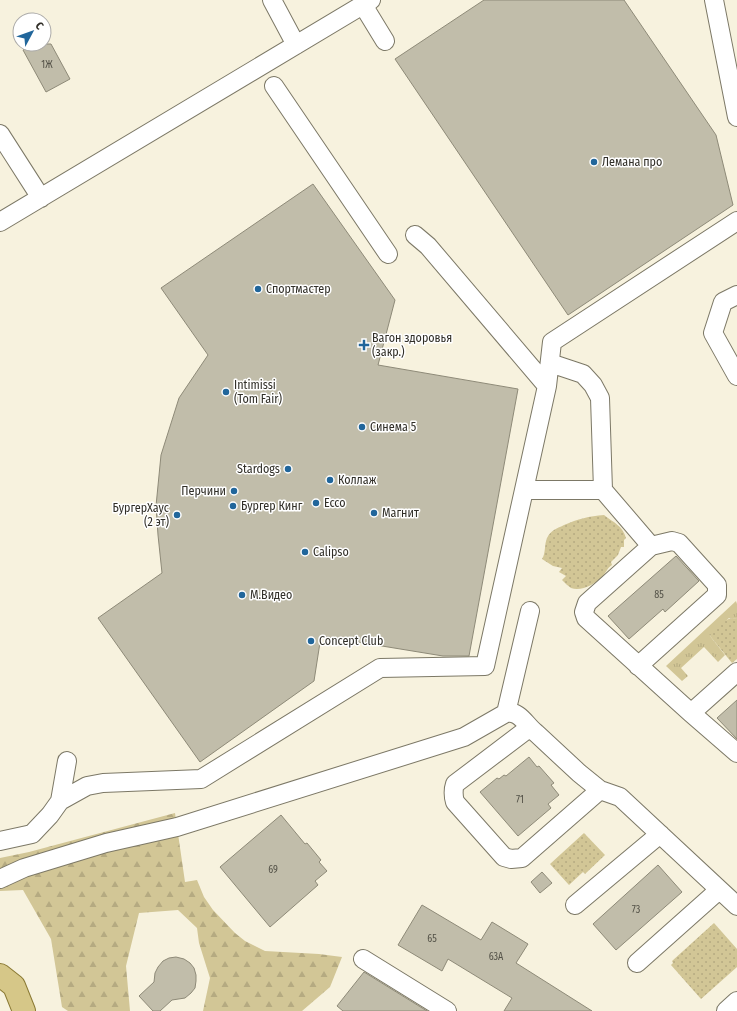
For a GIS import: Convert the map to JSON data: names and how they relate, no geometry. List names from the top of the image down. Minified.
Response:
{"places":{"other":["Лемана про","Спортмастер","Intimissi (Tom Fair)","Синема 5","Stardogs","Коллаж","Перчини","Ecco","Бургер Кинг","Магнит","БургерХаус (2 эт)","Calipso","М.Видео","Concept Club"],"health":["Вагон здоровья (закр.)"]},"house_numbers":["1Ж","85","71","69","73","65","63А"],"north":"top right"}
